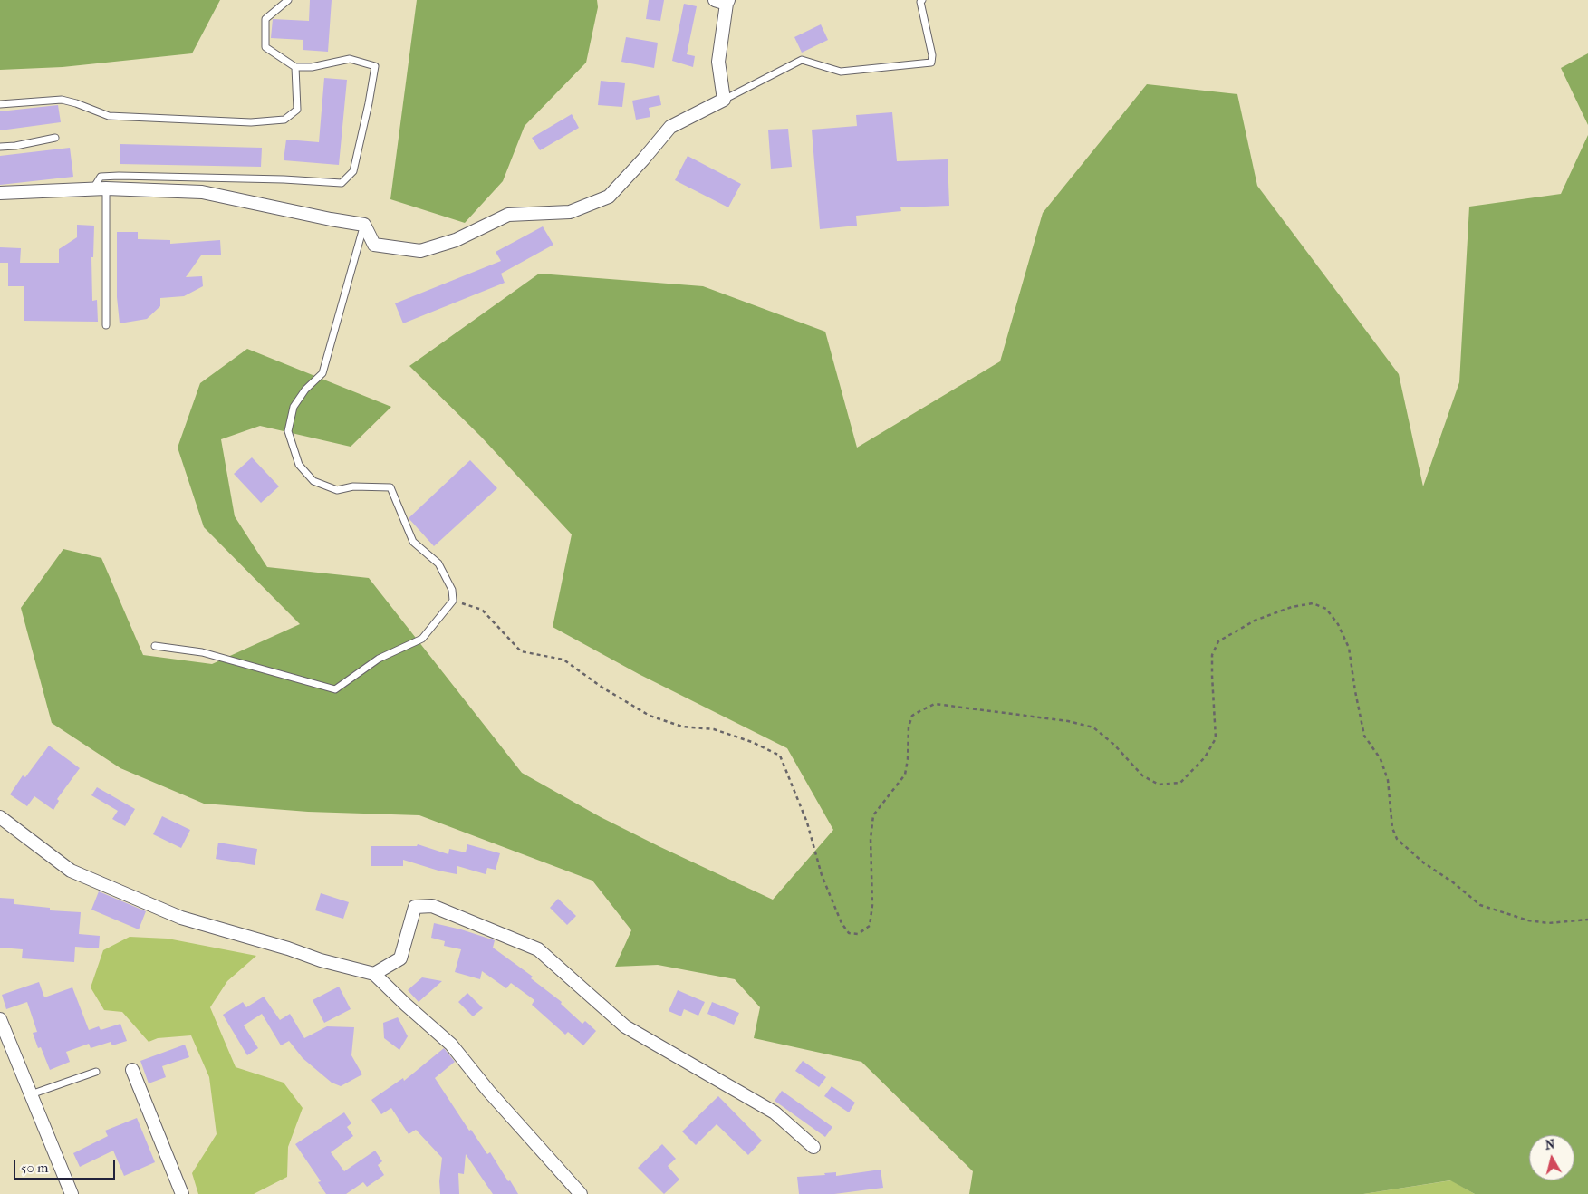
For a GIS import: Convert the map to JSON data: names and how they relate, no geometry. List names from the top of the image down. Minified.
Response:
{"scale_bar":"50 m","north":"top"}
